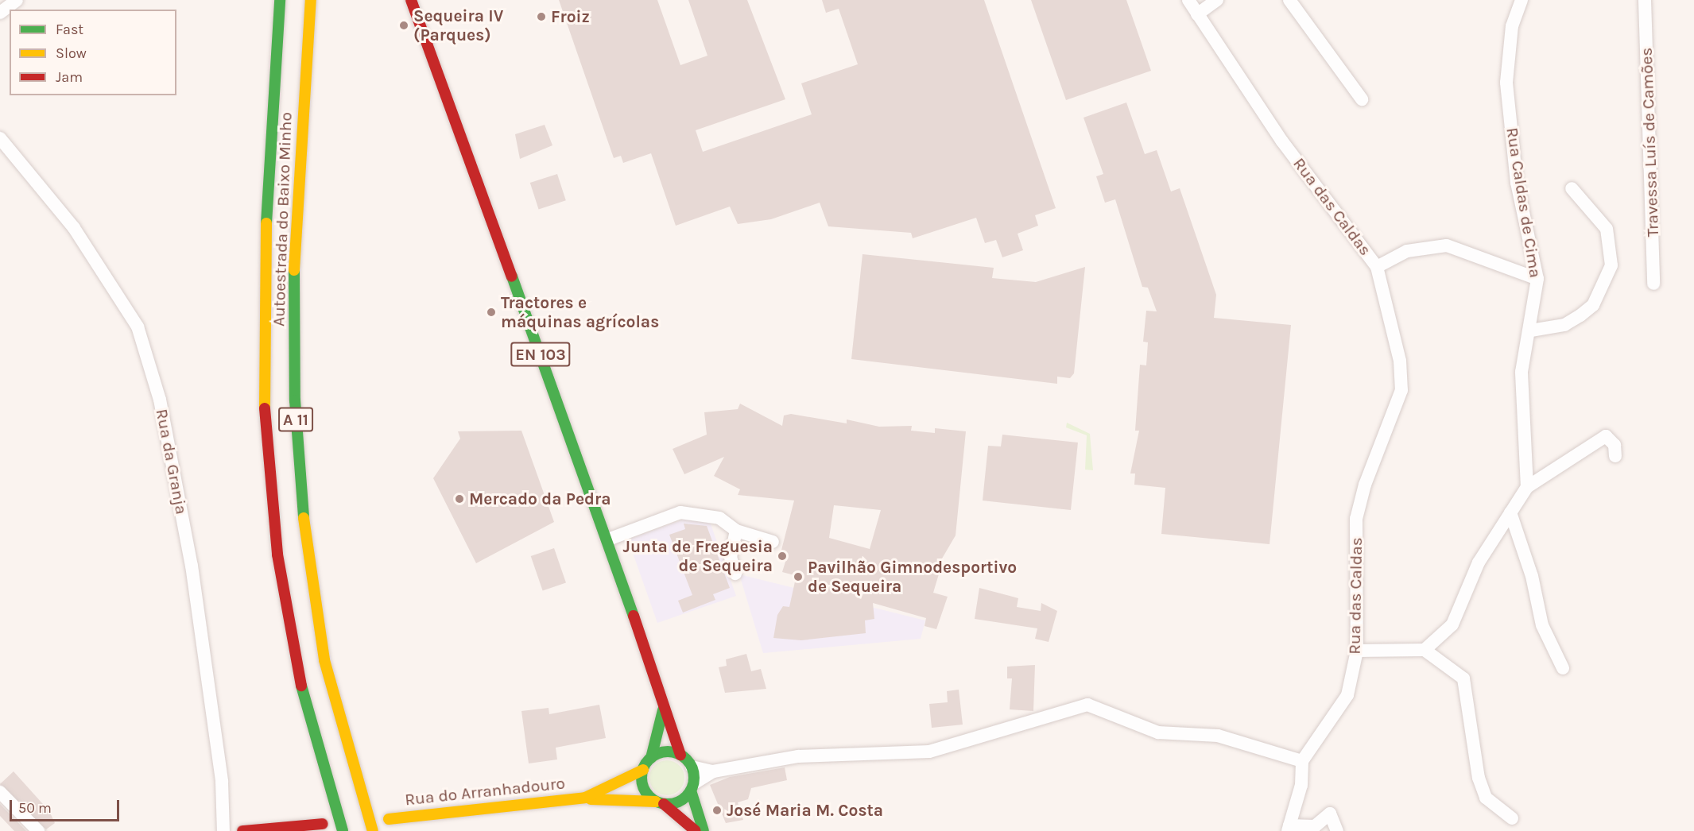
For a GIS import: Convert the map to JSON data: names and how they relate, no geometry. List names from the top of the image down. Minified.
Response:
{"streets":{"main road":["Autoestrada do Baixo Minho","EN 103","A 11","Rua do Arranhadouro"],"street":["Travessa Luís de Camões","Rua Caldas de Cima","Rua das Caldas","Rua da Granja"]},"crossings":[["EN 103","Rua do Arranhadouro"]],"places":["Froiz","Sequeira IV (Parques)","Tractores e máquinas agrícolas","Mercado da Pedra","Junta de Freguesia de Sequeira","Pavilhão Gimnodesportivo de Sequeira","José Maria M. Costa"],"legend":["Fast","Slow","Jam"],"scale_bar":"50 m"}
